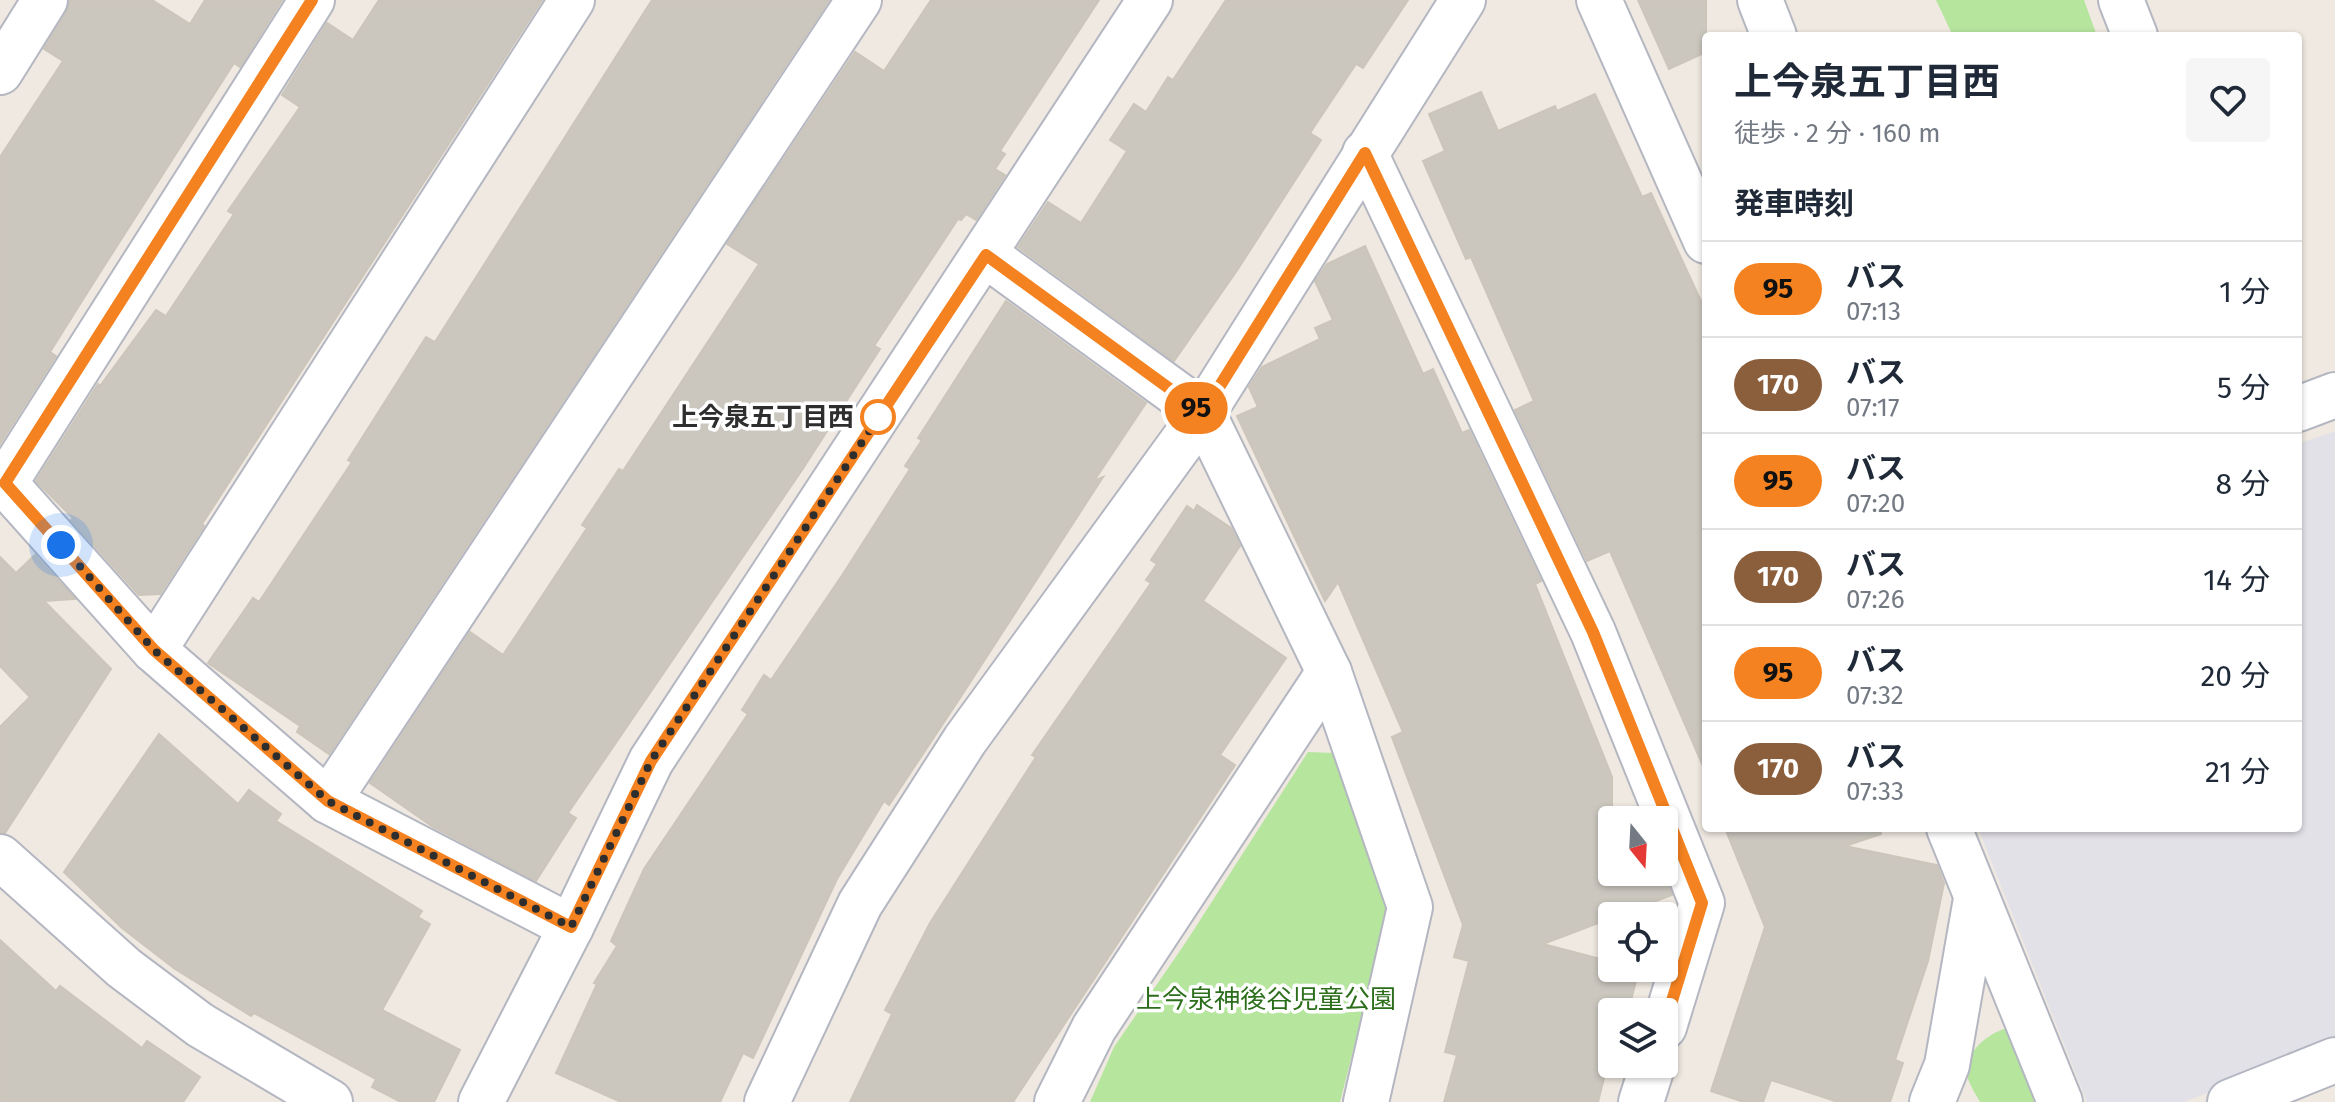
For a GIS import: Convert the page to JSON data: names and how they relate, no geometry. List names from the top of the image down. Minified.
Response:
{"parks":["上今泉神後谷児童公園"],"places":["上今泉五丁目西"],"lines":["bus line 95"],"north":"bottom","page":{"on_map":"95","heading":[["上今泉五丁目西","徒歩 · 2 分 · 160 m"],"発車時刻"],"list":[{"mark":"95","name":"バス","note":"07:13","value":"1 分"},{"mark":"170","name":"バス","note":"07:17","value":"5 分"},{"mark":"95","name":"バス","note":"07:20","value":"8 分"},{"mark":"170","name":"バス","note":"07:26","value":"14 分"},{"mark":"95","name":"バス","note":"07:32","value":"20 分"},{"mark":"170","name":"バス","note":"07:33","value":"21 分"}]}}
